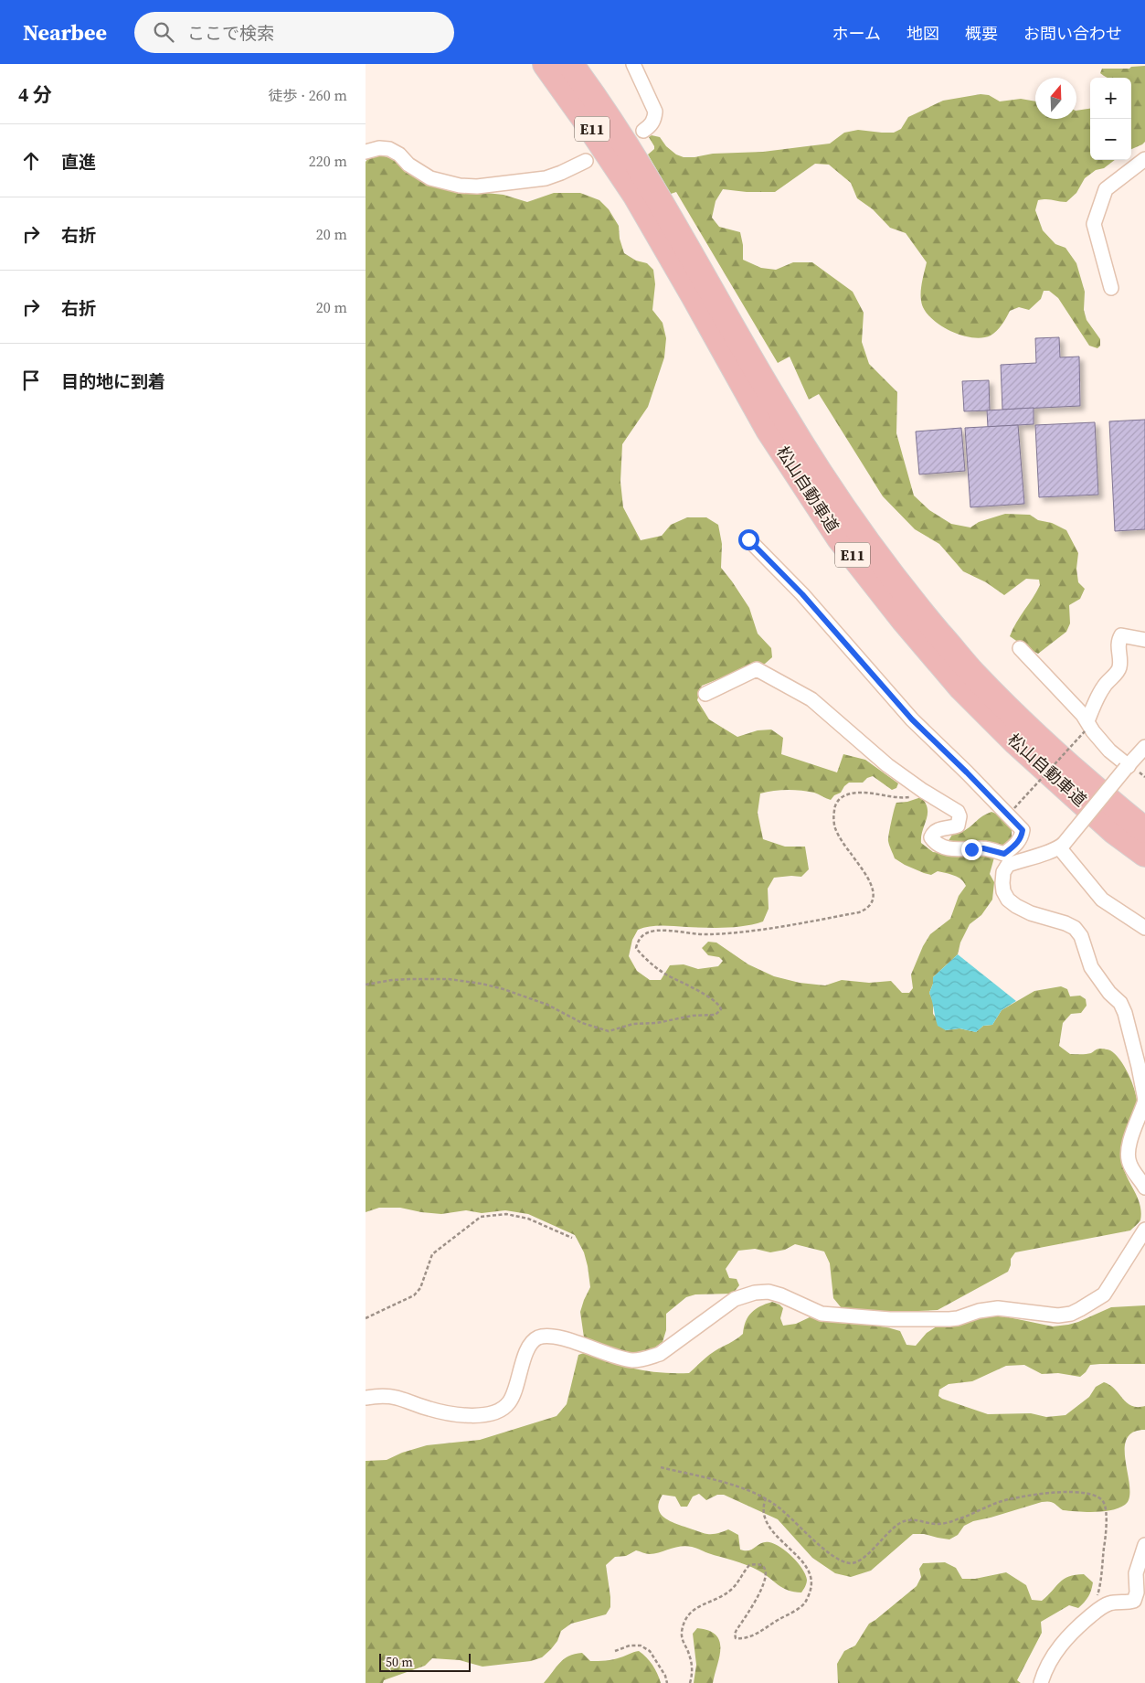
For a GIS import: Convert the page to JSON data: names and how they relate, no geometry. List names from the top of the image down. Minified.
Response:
{"streets":{"highway":["E11","松山自動車道"]},"scale_bar":"50 m","north":"top","page":{"header":"Nearbee","search":"ここで検索","nav":["ホーム","地図","概要","お問い合わせ"],"heading":["4 分","徒歩 · 260 m"],"map_buttons":["+","−"],"list":[["直進","220 m"],["右折","20 m"],["右折","20 m"],"目的地に到着"],"scale":"50 m"}}
